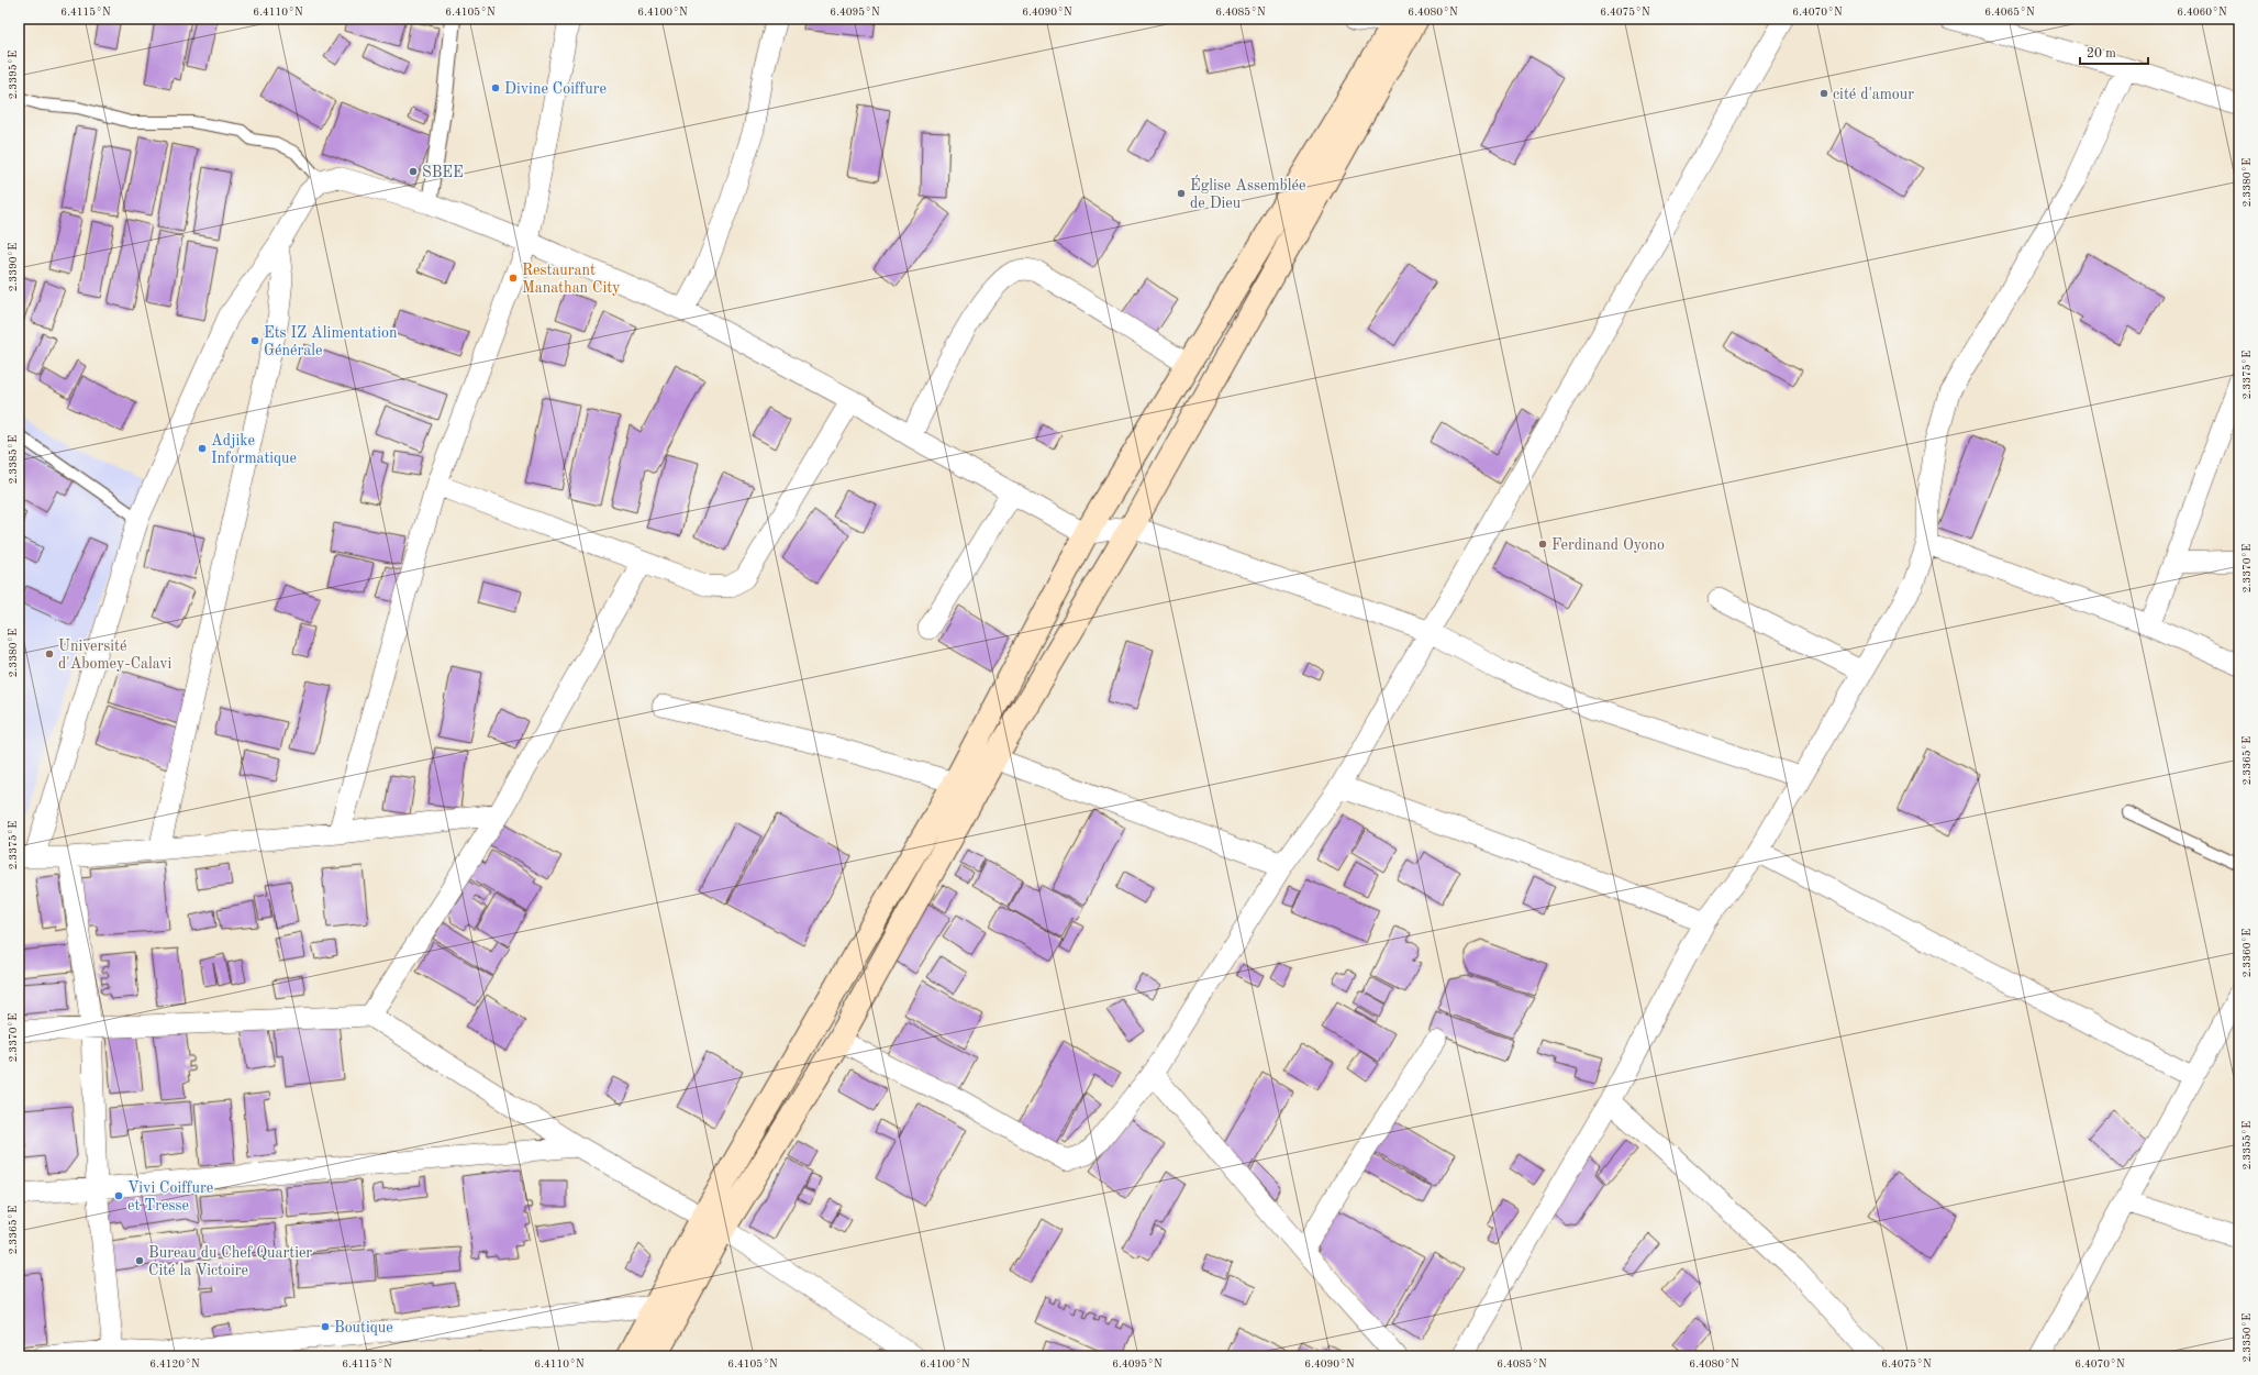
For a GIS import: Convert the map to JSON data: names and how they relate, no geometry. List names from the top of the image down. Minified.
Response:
{"places":["Divine Coiffure","cité d'amour","SBEE","Église Assemblée de Dieu","Restaurant Manathan City","Ets IZ Alimentation Générale","Adjike Informatique","Ferdinand Oyono","Université d'Abomey-Calavi","Vivi Coiffure et Tresse","Bureau du Chef Quartier Cité la Victoire","Boutique"],"scale_bar":"20 m","coordinates":["6.4115°N","6.4110°N","6.4105°N","6.4100°N","6.4095°N","6.4090°N","6.4085°N","6.4080°N","6.4075°N","6.4070°N","6.4065°N","6.4060°N","2.3395°E","2.3380°E","2.3390°E","2.3375°E","2.3385°E","2.3370°E","2.3365°E","2.3360°E","2.3355°E","2.3350°E","6.4120°N"]}
